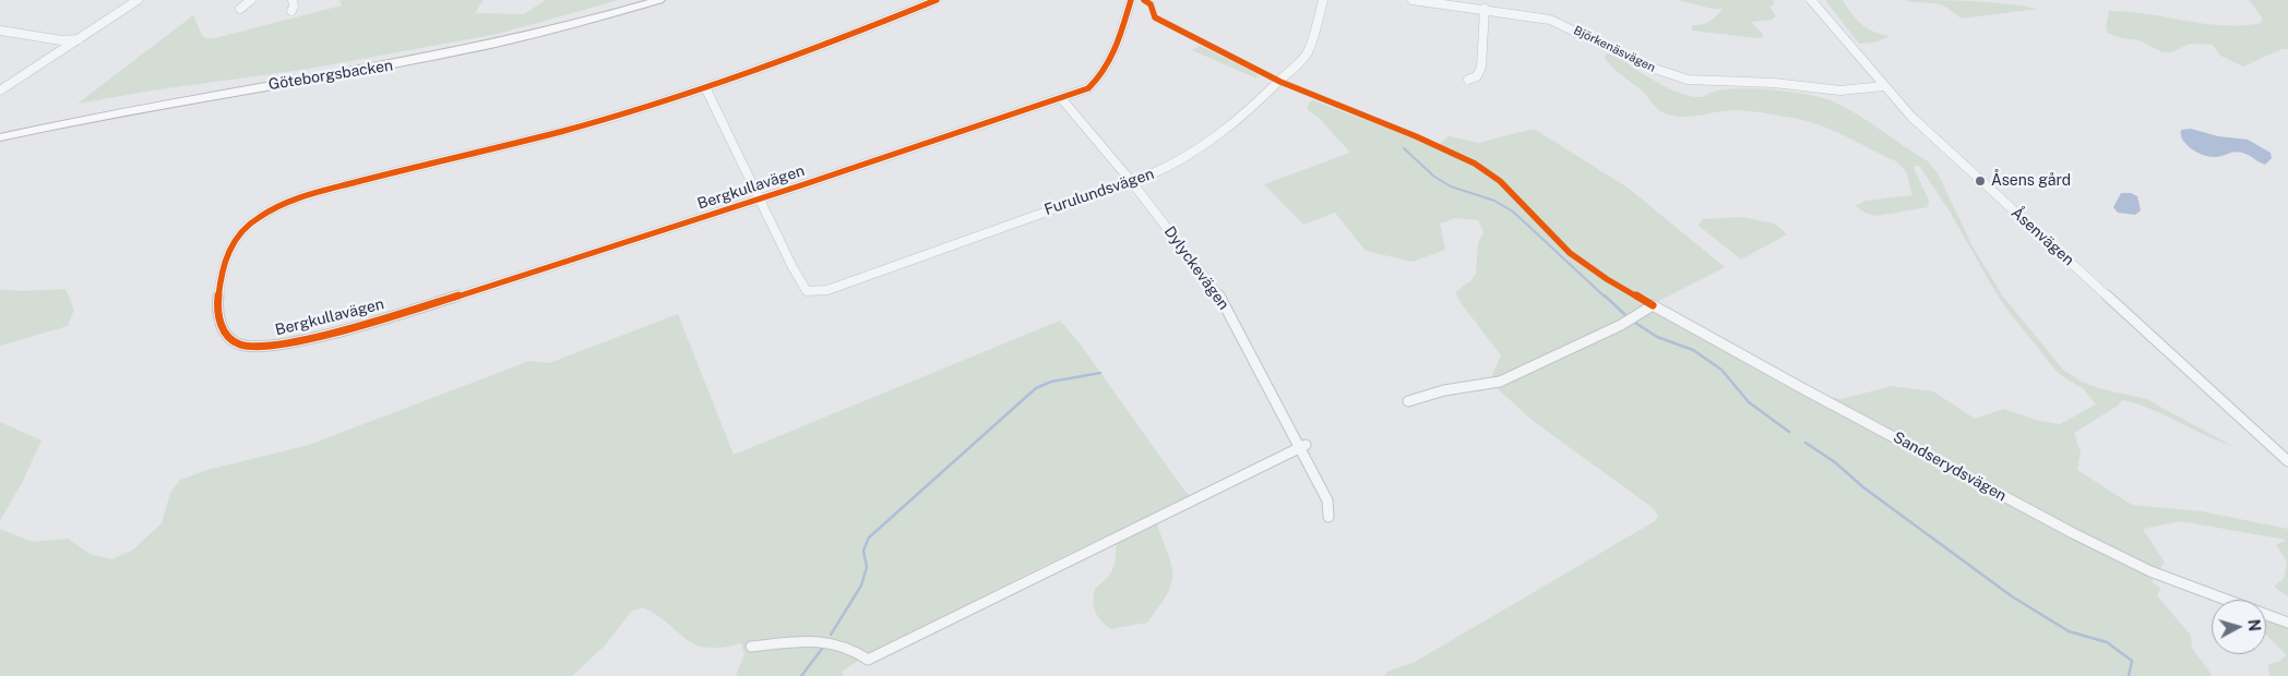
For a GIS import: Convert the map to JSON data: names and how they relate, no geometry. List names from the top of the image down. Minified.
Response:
{"streets":{"highway":["Göteborgsbacken"],"street":["Björkenäsvägen","Bergkullavägen","Furulundsvägen","Åsenvägen","Dylyckevägen","Sandserydsvägen"]},"crossings":[["Björkenäsvägen","Åsenvägen"],["Bergkullavägen","Furulundsvägen"],["Bergkullavägen","Dylyckevägen"],["Furulundsvägen","Dylyckevägen"]],"places":["Åsens gård"],"north":"right"}
